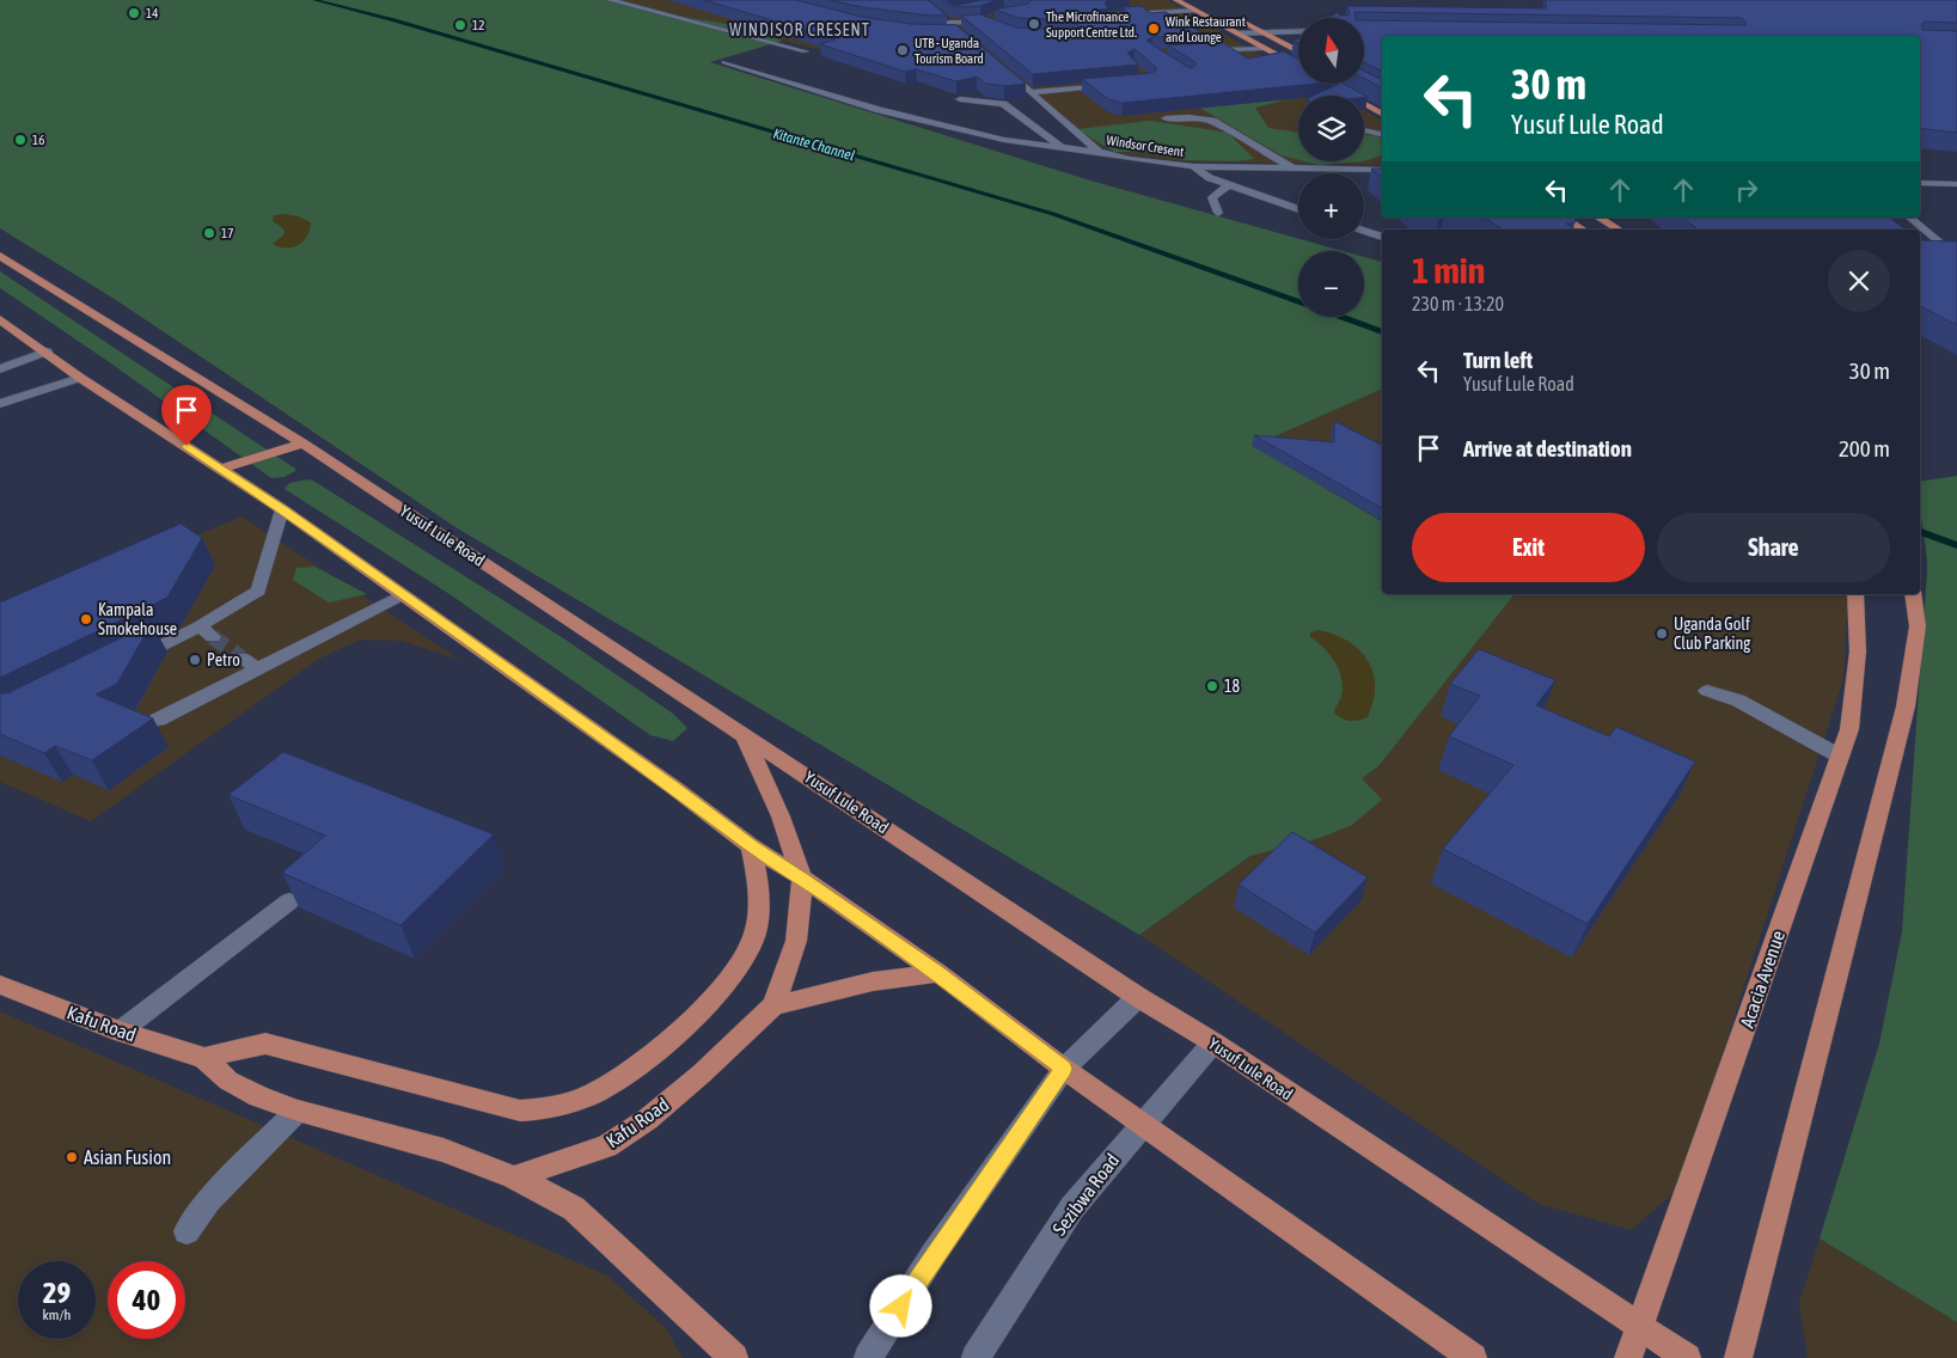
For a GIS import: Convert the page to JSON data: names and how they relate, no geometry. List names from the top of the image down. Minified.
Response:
{"streets":{"main road":["Yusuf Lule Road","Acacia Avenue","Kafu Road"],"street":["Windsor Cresent","Sezibwa Road"]},"crossings":[["Yusuf Lule Road","Acacia Avenue"],["Yusuf Lule Road","Kafu Road"],["Yusuf Lule Road","Sezibwa Road"]],"districts":["WINDISOR CRESENT"],"water":["Kitante Channel"],"places":["14","The Microfinance Support Centre Ltd.","12","Wink Restaurant and Lounge","UTB - Uganda Tourism Board","16","17","Kampala Smokehouse","Uganda Golf Club Parking","Petro","18","Asian Fusion"],"north":"top","page":{"map_buttons":["+","−"],"turn":["30 m","Yusuf Lule Road"],"heading":["1 min","230 m · 13:20"],"list":[{"name":"Turn left","note":"Yusuf Lule Road","value":"30 m"},{"name":"Arrive at destination","value":"200 m"}],"buttons":["Exit","Share"],"speed":"29 km/h","limit":"40"}}
